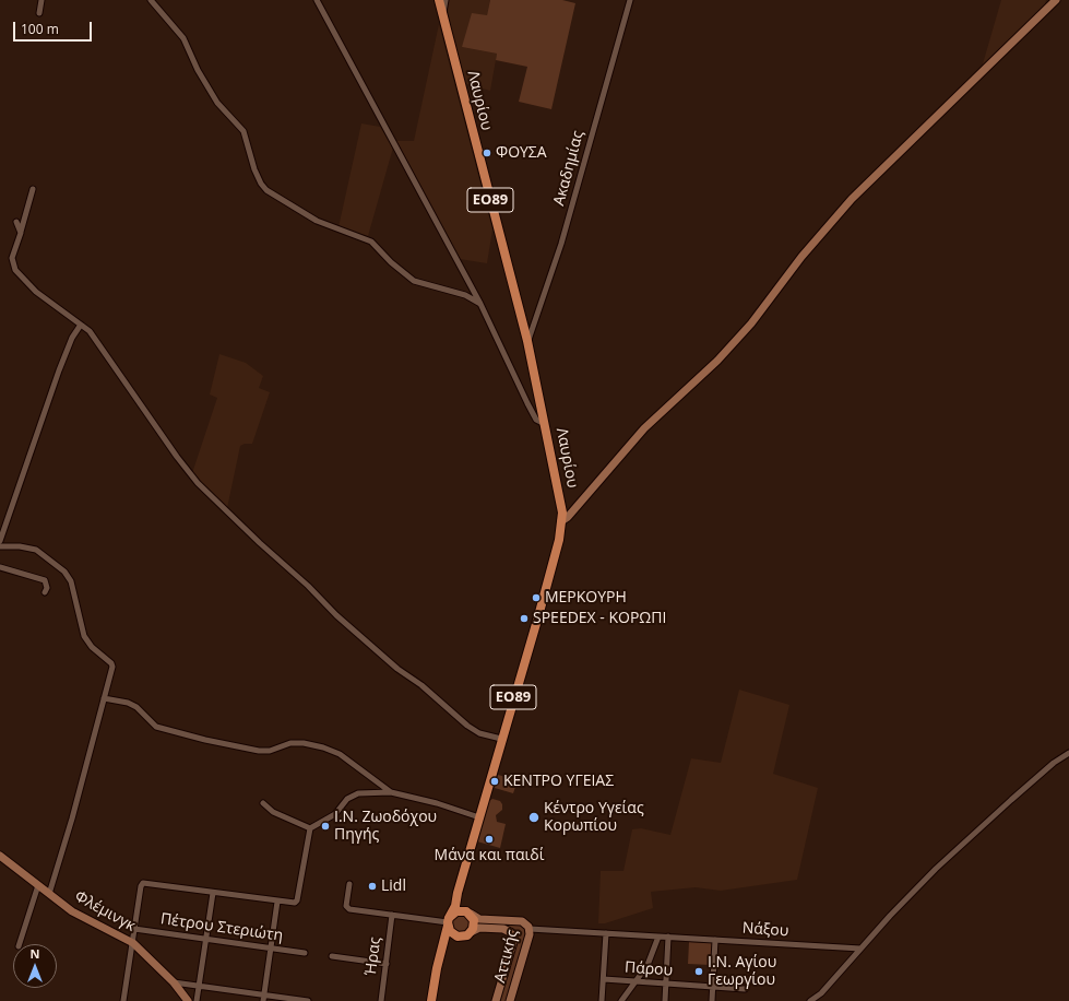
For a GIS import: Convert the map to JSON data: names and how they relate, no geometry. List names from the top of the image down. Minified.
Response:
{"streets":{"main road":["Λαυρίου","ΕΟ89"],"street":["Ακαδημίας","Φλέμινγκ","Πέτρου Στεριώτη","Νάξου","Ήρας","Αττικής","Πάρου"]},"crossings":[["Λαυρίου","Ακαδημίας"],["Λαυρίου","ΕΟ89"],["Λαυρίου","Αττικής"],["ΕΟ89","Αττικής"],["Νάξου","Αττικής"]],"places":["ΦΟΥΣΑ","ΜΕΡΚΟΥΡΗ","SPEEDEX - ΚΟΡΩΠΙ","ΚΕΝΤΡΟ ΥΓΕΙΑΣ","Κέντρο Υγείας Κορωπίου","Ι.Ν. Ζωοδόχου Πηγής","Μάνα και παιδί","Lidl","Ι.Ν. Αγίου Γεωργίου"],"scale_bar":"100 m","north":"top"}
